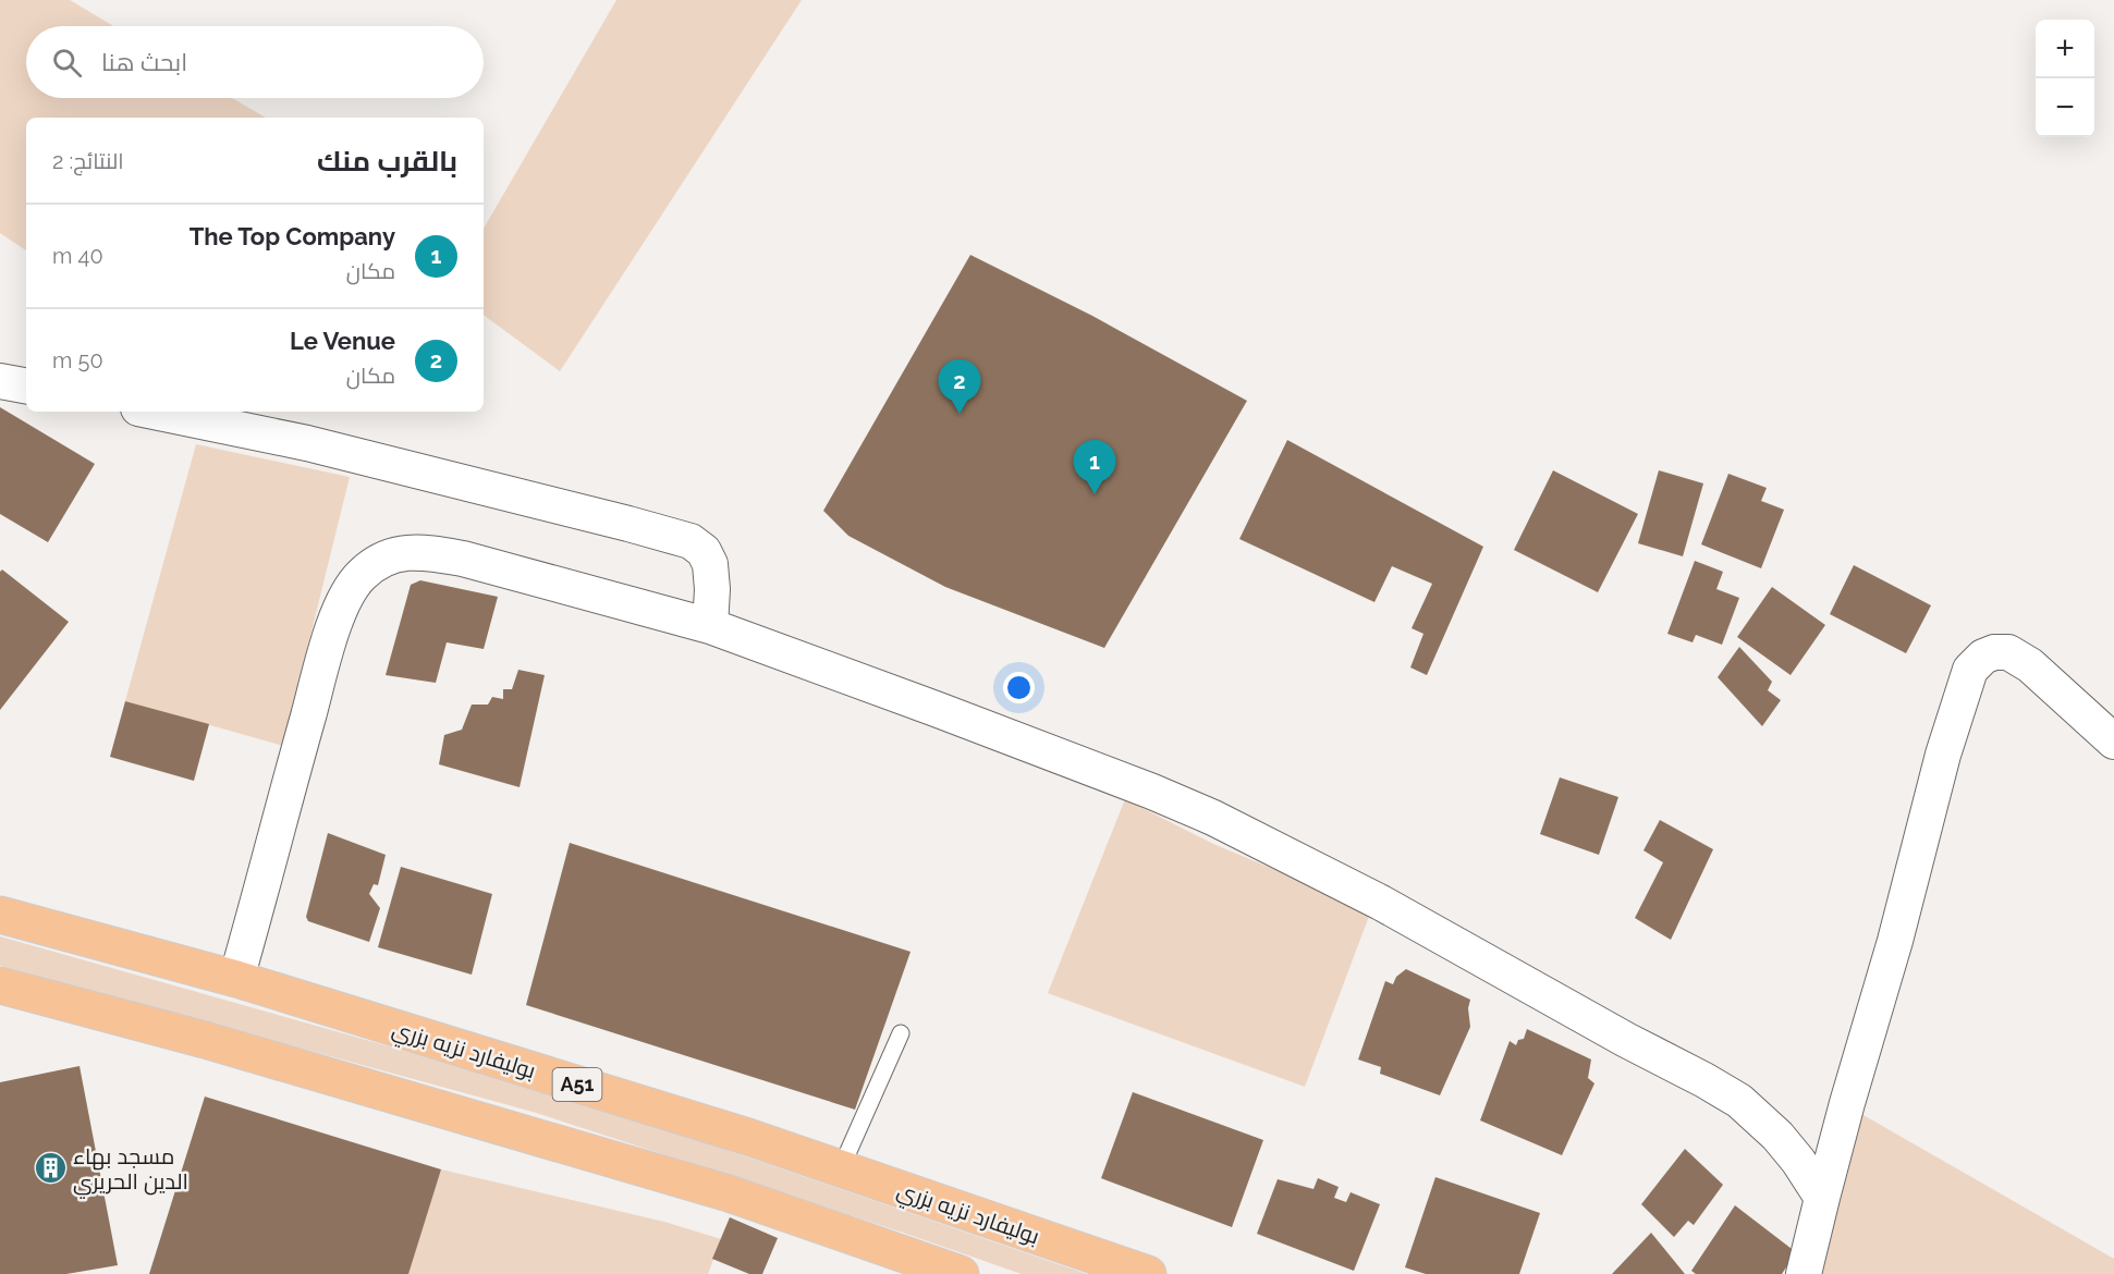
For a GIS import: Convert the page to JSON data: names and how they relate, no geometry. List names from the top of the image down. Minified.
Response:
{"streets":{"highway":["بوليفارد نزيه بزري","A51"]},"places":{"building":["مسجد بهاء الدين الحريري"]},"page":{"map_buttons":["+","−"],"search":"ابحث هنا","heading":["بالقرب منك","النتائج: 2"],"list":[{"mark":"1","name":"The Top Company","note":"مكان","value":"40 m"},{"mark":"2","name":"Le Venue","note":"مكان","value":"50 m"}],"pins":["2","1"]}}
